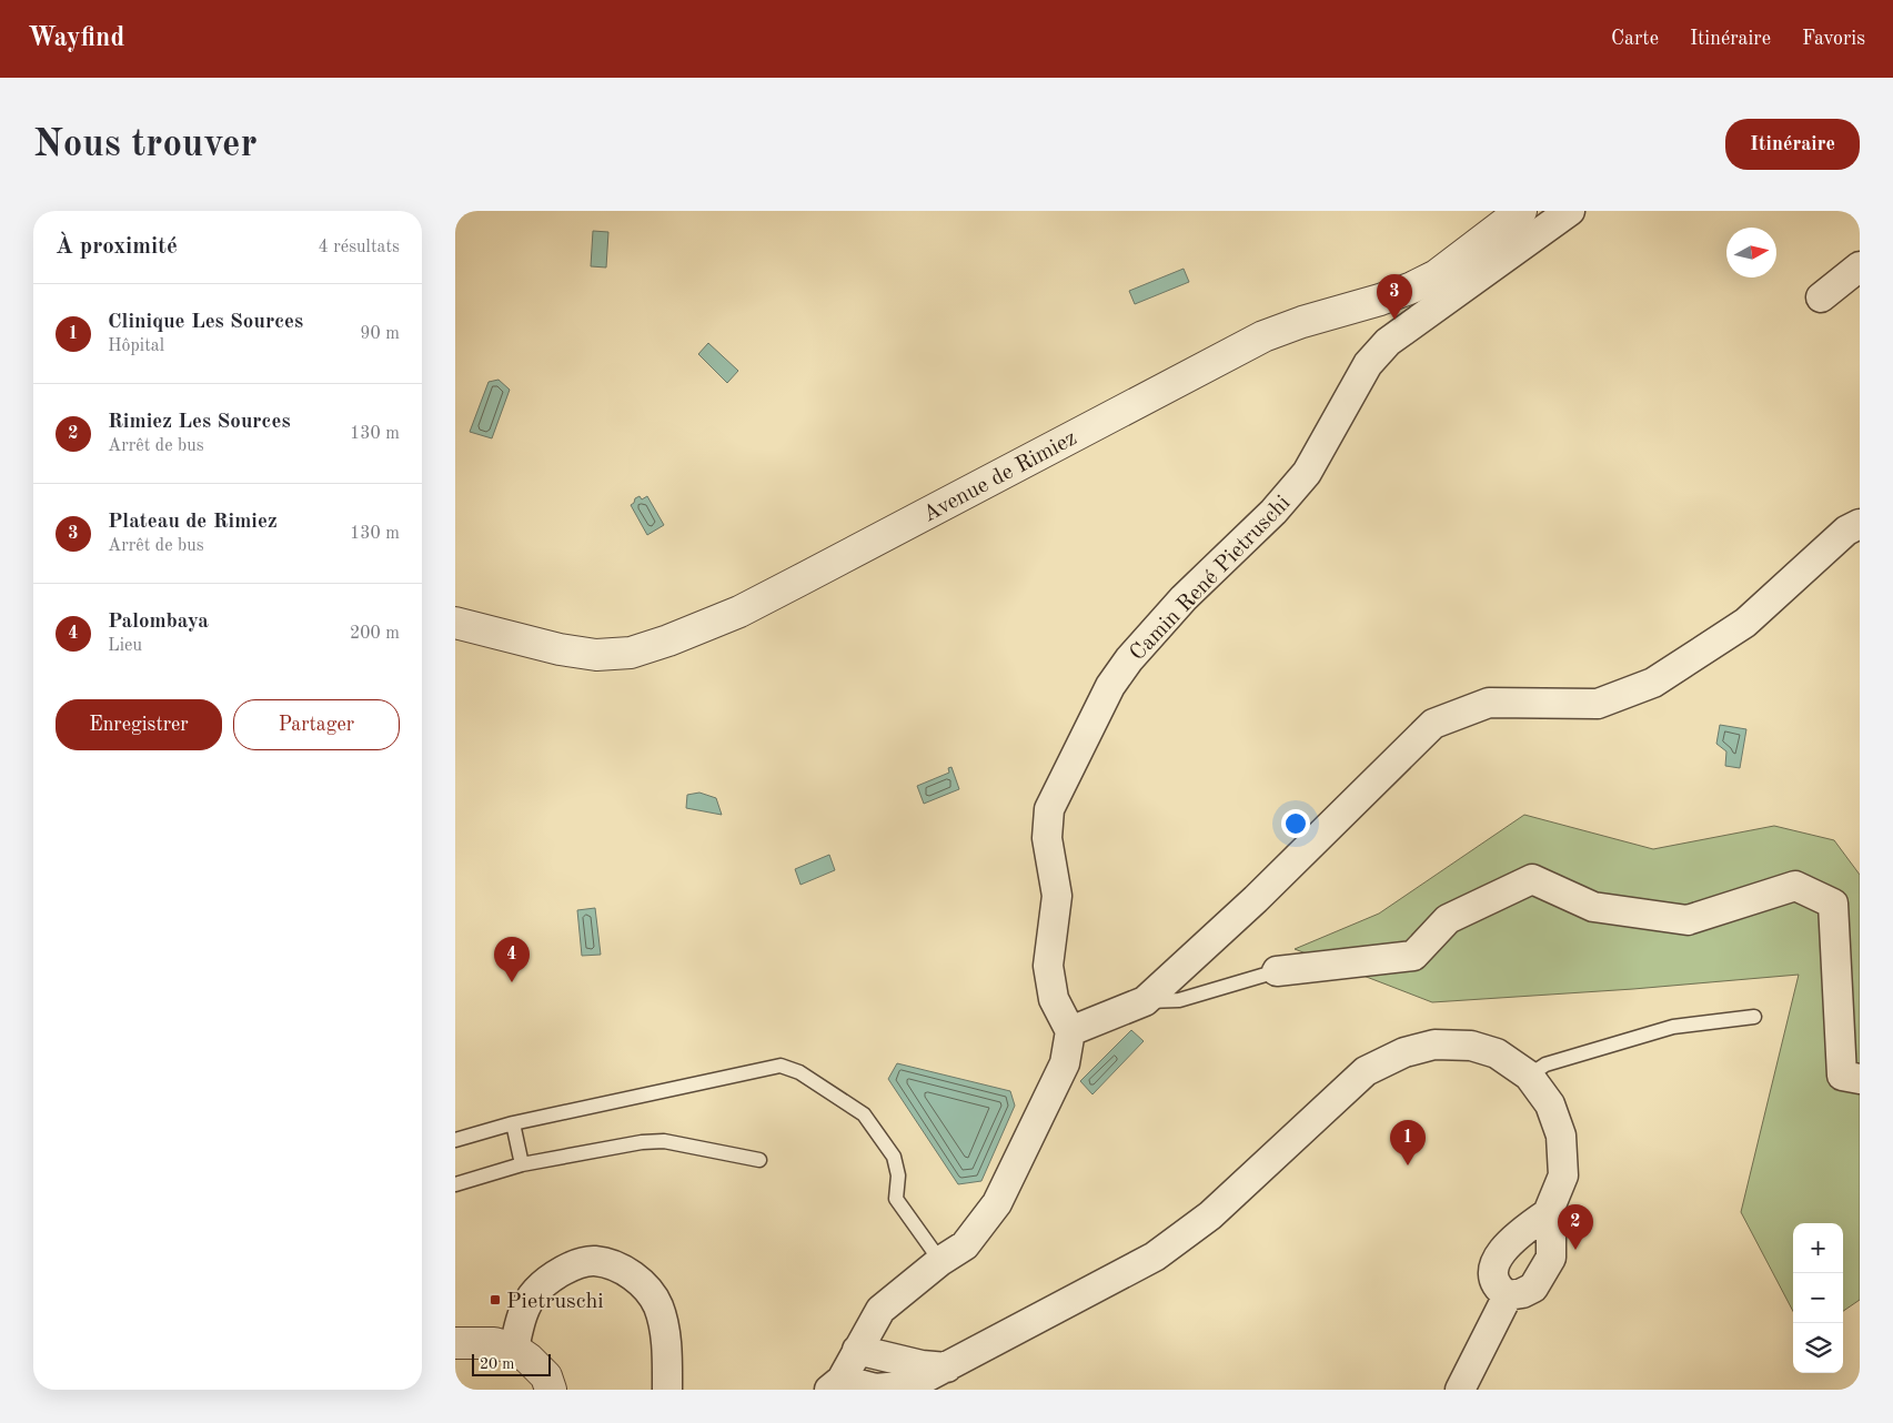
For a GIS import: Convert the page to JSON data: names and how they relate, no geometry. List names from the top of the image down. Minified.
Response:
{"streets":{"street":["Avenue de Rimiez","Camin René Pietruschi"]},"places":{"transit":["Pietruschi"]},"scale_bar":"20 m","north":"right","page":{"header":"Wayfind","nav":["Carte","Itinéraire","Favoris"],"buttons":["Itinéraire",["Enregistrer","Partager"]],"title":"Nous trouver","heading":["À proximité","4 résultats"],"pins":["3","4","1","2"],"list":[{"mark":"1","name":"Clinique Les Sources","note":"Hôpital","value":"90 m"},{"mark":"2","name":"Rimiez Les Sources","note":"Arrêt de bus","value":"130 m"},{"mark":"3","name":"Plateau de Rimiez","note":"Arrêt de bus","value":"130 m"},{"mark":"4","name":"Palombaya","note":"Lieu","value":"200 m"}],"map_buttons":["+","−"],"scale":"20 m"}}
